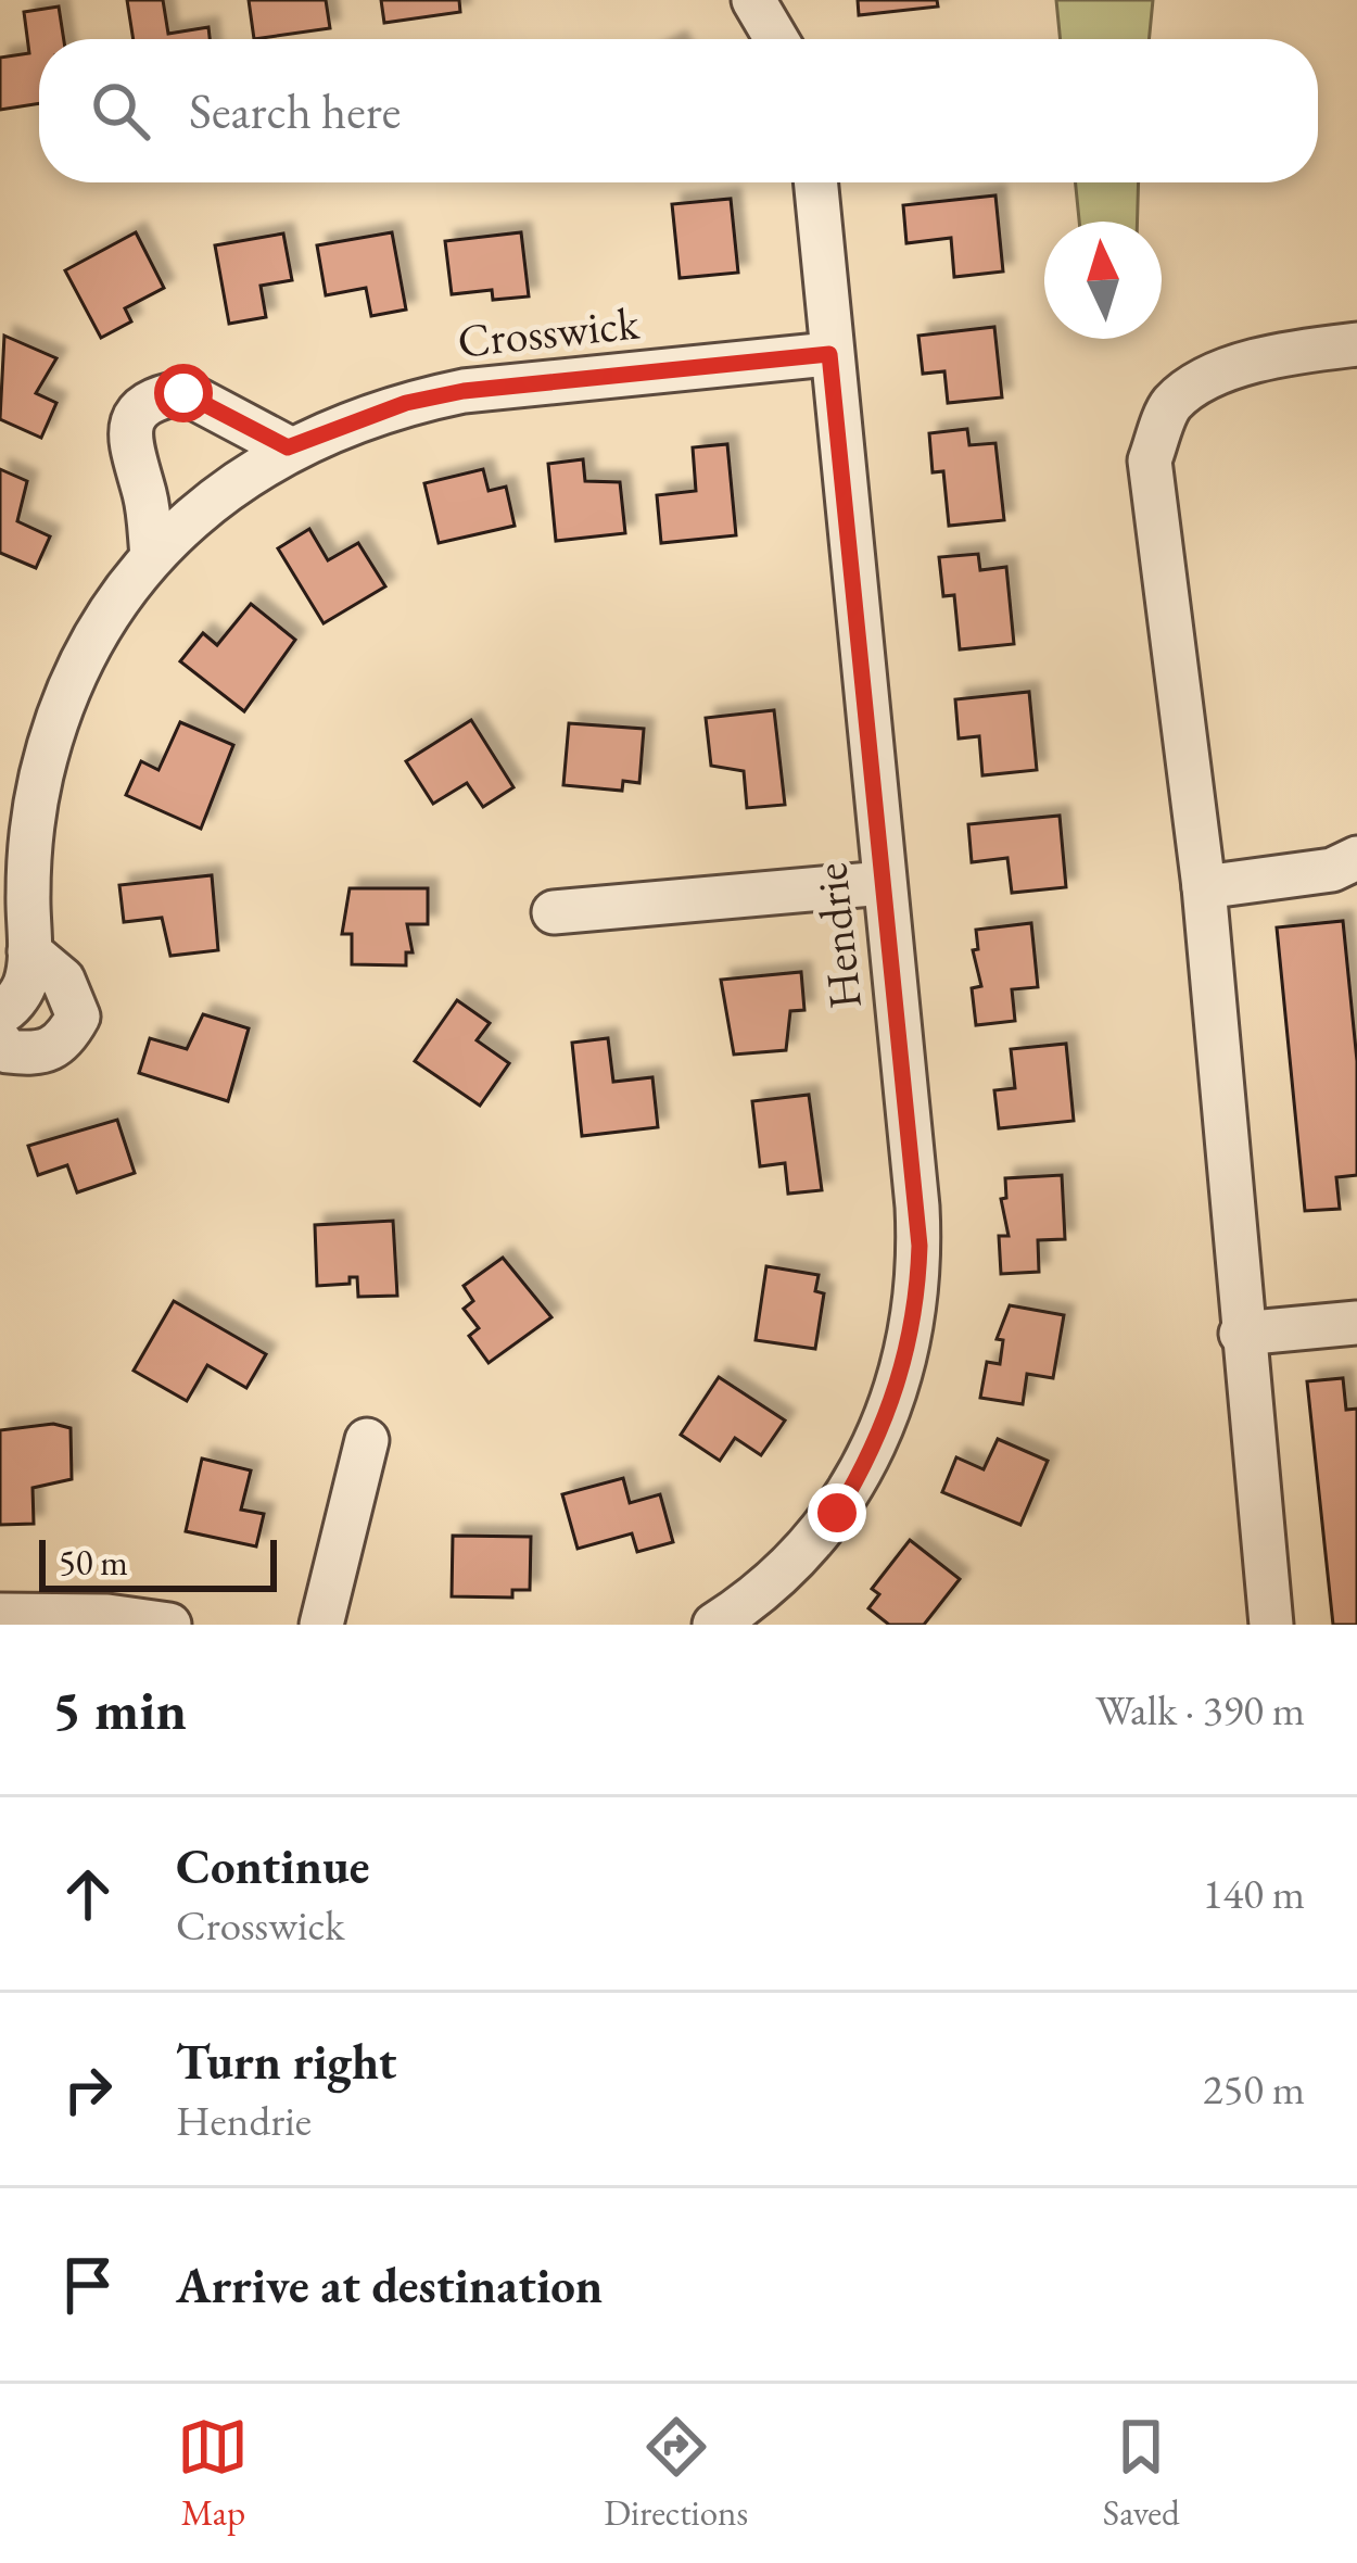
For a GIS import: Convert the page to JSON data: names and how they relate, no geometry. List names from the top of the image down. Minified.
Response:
{"streets":{"street":["Crosswick","Hendrie"]},"crossings":[["Crosswick","Hendrie"]],"scale_bar":"50 m","north":"top","page":{"search":"Search here","scale":"50 m","heading":["5 min","Walk · 390 m"],"list":[["Continue","Crosswick","140 m"],["Turn right","Hendrie","250 m"],"Arrive at destination"],"nav":["Map","Directions","Saved"]}}
